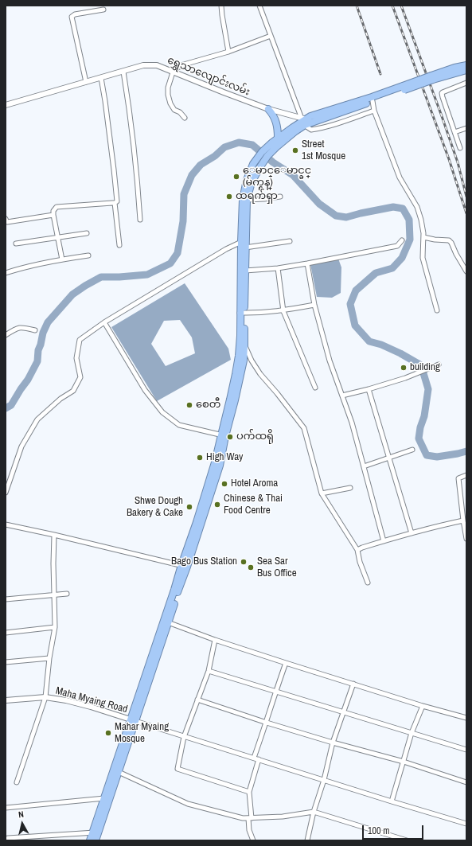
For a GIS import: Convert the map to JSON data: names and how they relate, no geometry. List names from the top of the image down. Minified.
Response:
{"streets":{"street":["ရွှေသာလျောင်းလမ်း","Maha Myaing Road"]},"places":["Street 1st Mosque","ေမာင္ေမာင္ခင္ (မ်က္မွန္)","ထရက်ရှာ","building","စေတီ","ပက်ထရို","High Way","Hotel Aroma","Chinese & Thai Food Centre","Shwe Dough Bakery & Cake","Bago Bus Station","Sea Sar Bus Office","Mahar Myaing Mosque"],"scale_bar":"100 m","north":"top"}
